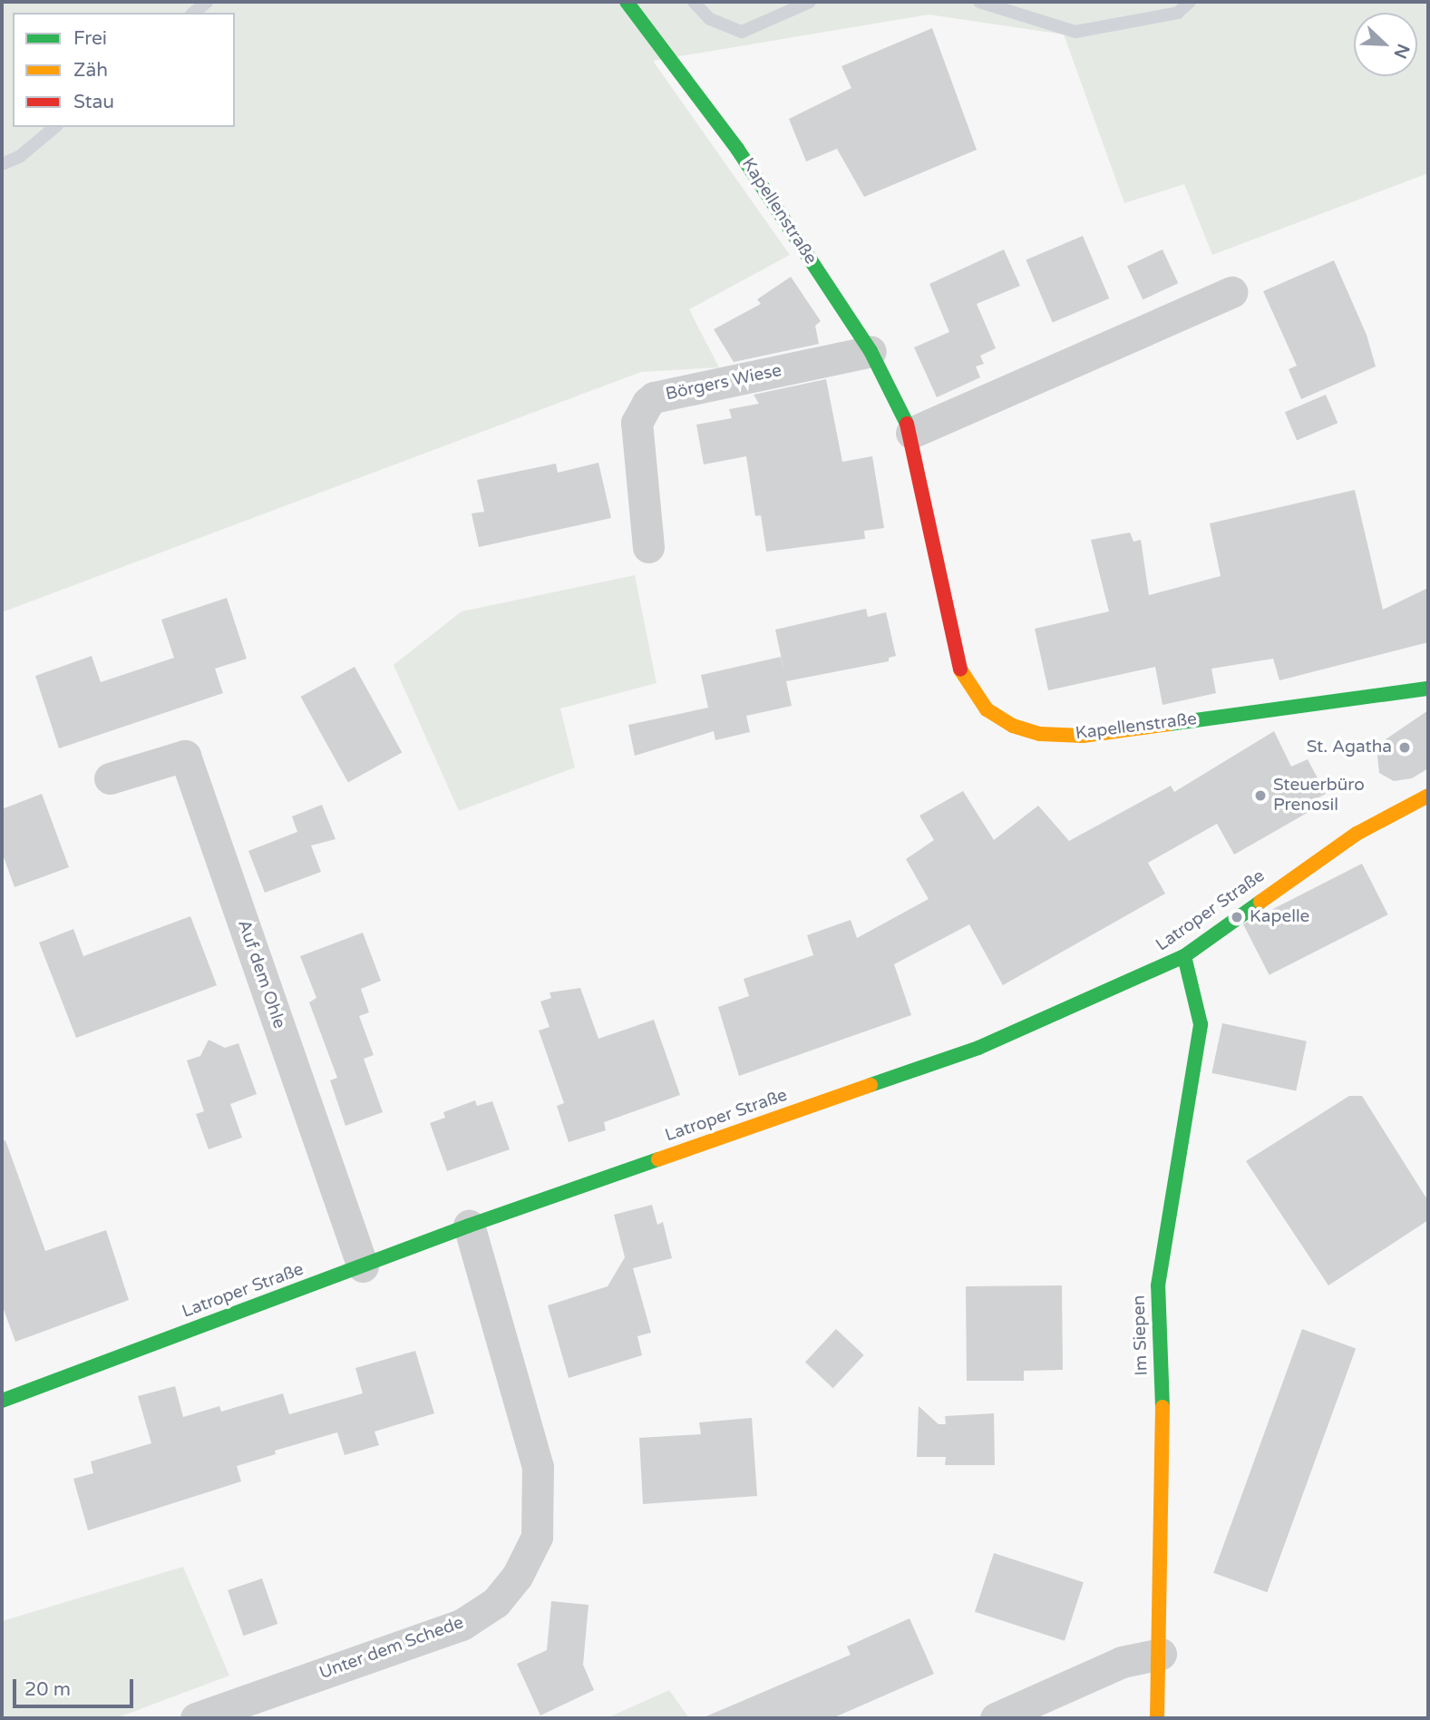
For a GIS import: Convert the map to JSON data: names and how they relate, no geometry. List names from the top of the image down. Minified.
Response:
{"streets":{"street":["Kapellenstraße","Börgers Wiese","Latroper Straße","Auf dem Ohle","Im Siepen","Unter dem Schede"]},"crossings":[["Kapellenstraße","Börgers Wiese"],["Latroper Straße","Auf dem Ohle"],["Latroper Straße","Im Siepen"],["Latroper Straße","Unter dem Schede"]],"places":["St. Agatha","Steuerbüro Prenosil","Kapelle"],"legend":["Frei","Zäh","Stau"],"scale_bar":"20 m","north":"bottom right"}
